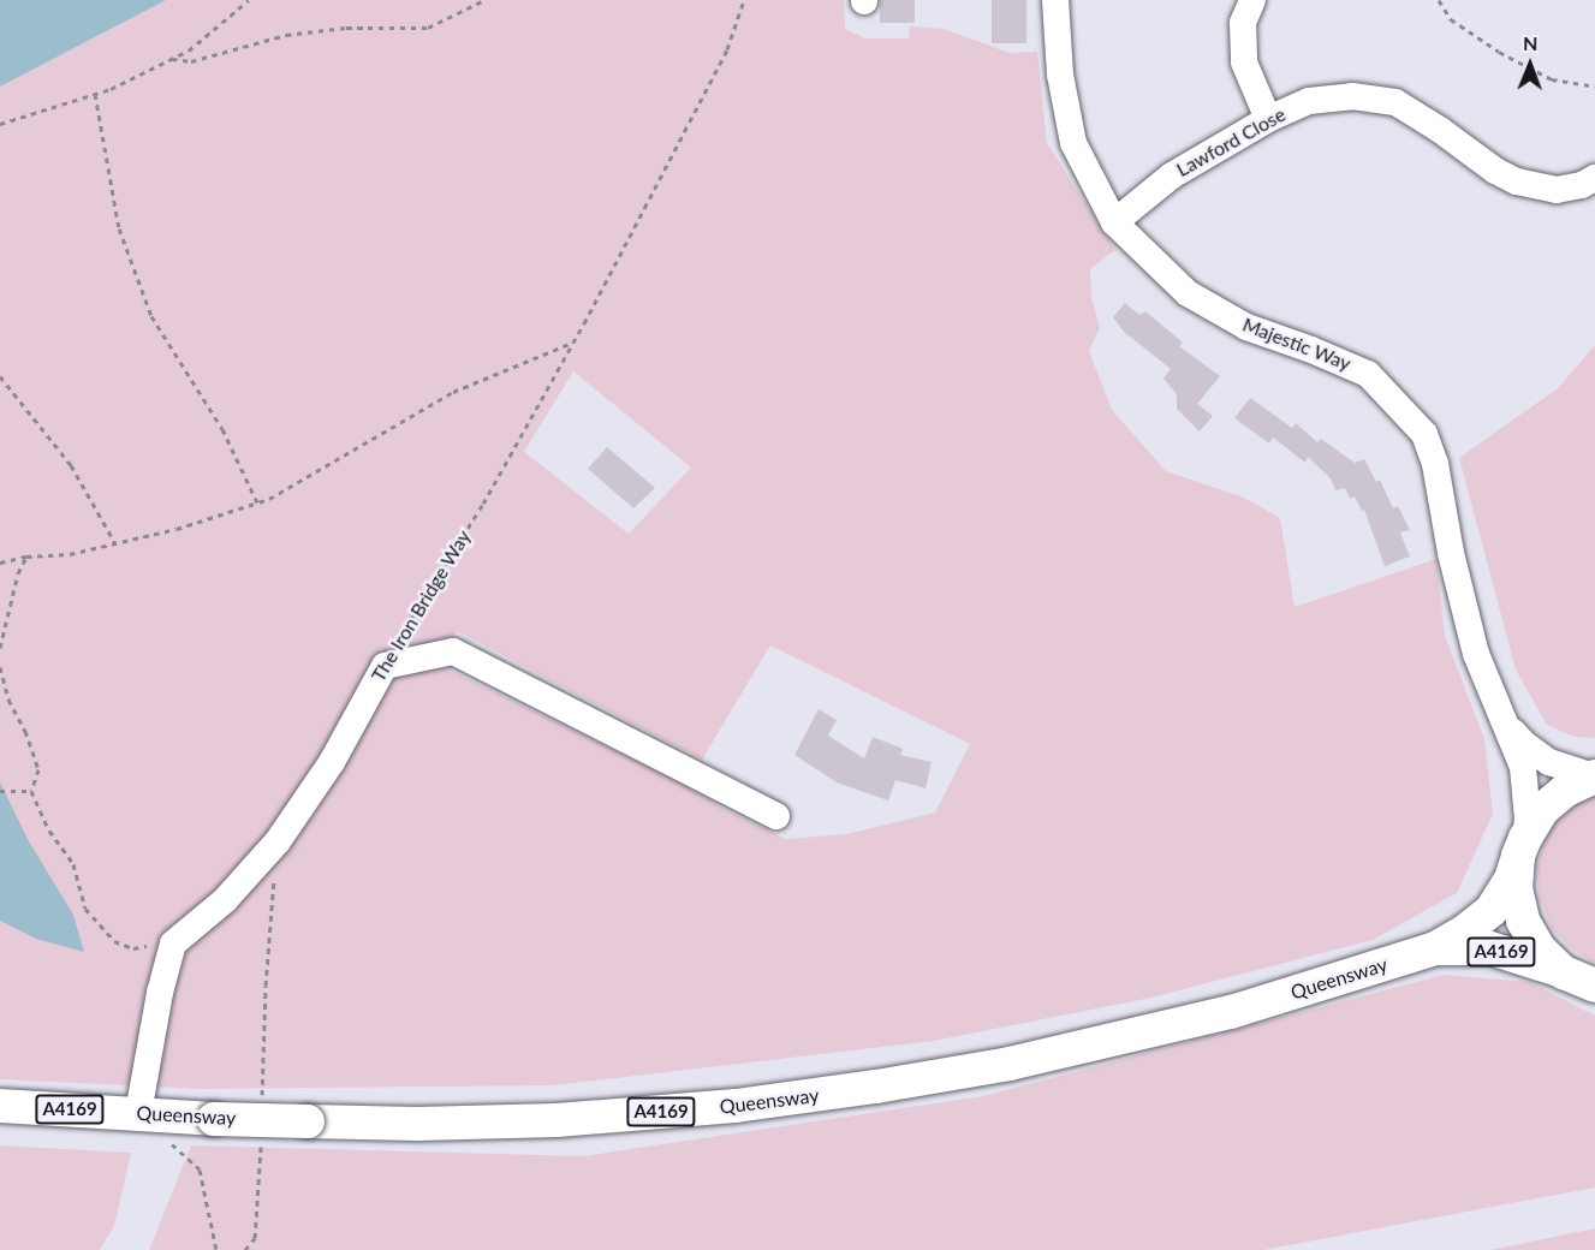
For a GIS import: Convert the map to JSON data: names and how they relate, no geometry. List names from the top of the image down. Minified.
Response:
{"streets":{"main road":["A4169","Queensway"],"street":["Lawford Close","Majestic Way","The Iron Bridge Way"]},"crossings":[["Lawford Close","Majestic Way"],["Majestic Way","Queensway"]],"north":"top"}
